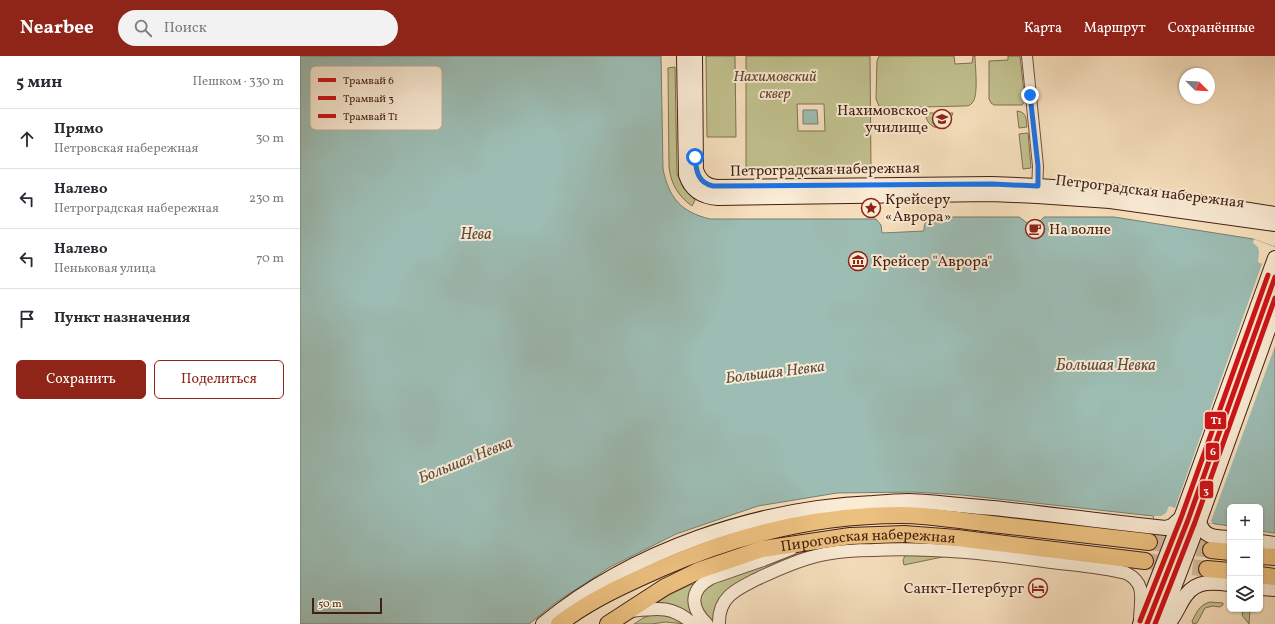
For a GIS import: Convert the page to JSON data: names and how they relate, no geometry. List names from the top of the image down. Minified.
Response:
{"streets":{"main road":["Петроградская набережная","Пироговская набережная"]},"water":["Нева","Большая Невка"],"parks":["Нахимовский сквер"],"places":{"school or university":["Нахимовское училище"],"place":["Крейсеру «Аврора»"],"cafe":["На волне"],"museum":["Крейсер \"Аврора\""],"hotel":["Санкт-Петербург"]},"lines":["tram line Т1","tram line 6","tram line 3"],"legend":["Трамвай 6","Трамвай 3","Трамвай Т1"],"scale_bar":"50 m","north":"bottom right","page":{"header":"Nearbee","search":"Поиск","nav":["Карта","Маршрут","Сохранённые"],"heading":["5 мин","Пешком · 330 m"],"list":[["Прямо","Петровская набережная","30 m"],["Налево","Петроградская набережная","230 m"],["Налево","Пеньковая улица","70 m"],"Пункт назначения"],"buttons":["Сохранить","Поделиться"],"map_buttons":["+","−"],"scale":"50 m"}}
